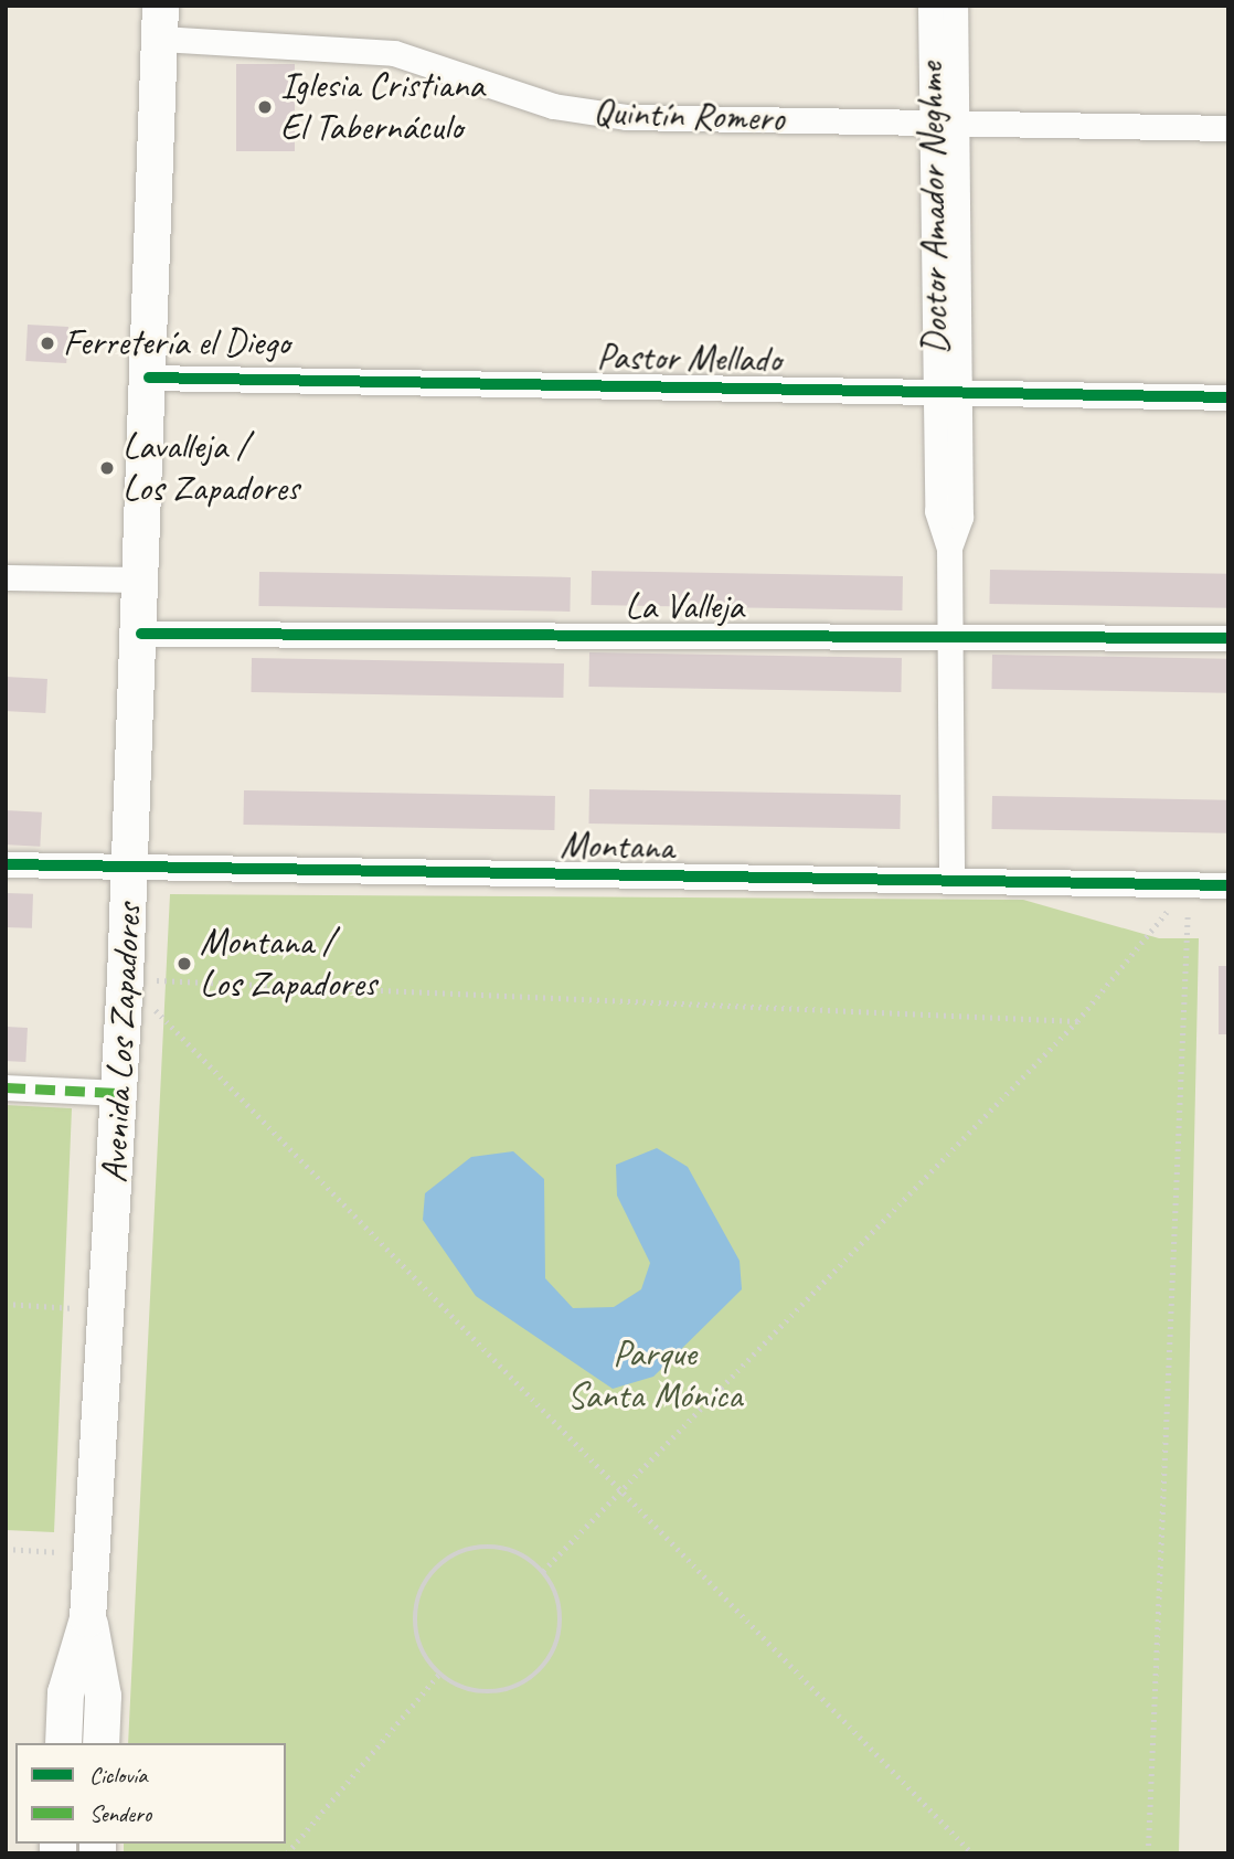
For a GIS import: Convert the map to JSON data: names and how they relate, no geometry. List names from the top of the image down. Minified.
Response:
{"streets":{"main road":["Avenida Los Zapadores"],"street":["Quintín Romero","Doctor Amador Neghme","Pastor Mellado","La Valleja","Montana"]},"crossings":[["Quintín Romero","Doctor Amador Neghme"],["Quintín Romero","Avenida Los Zapadores"],["Doctor Amador Neghme","Pastor Mellado"],["Doctor Amador Neghme","La Valleja"],["Doctor Amador Neghme","Montana"],["Pastor Mellado","Avenida Los Zapadores"],["La Valleja","Avenida Los Zapadores"],["Montana","Avenida Los Zapadores"]],"parks":["Parque Santa Mónica"],"places":["Iglesia Cristiana El Tabernáculo","Ferretería el Diego","Lavalleja / Los Zapadores","Montana / Los Zapadores"],"legend":["Ciclovía","Sendero"]}
